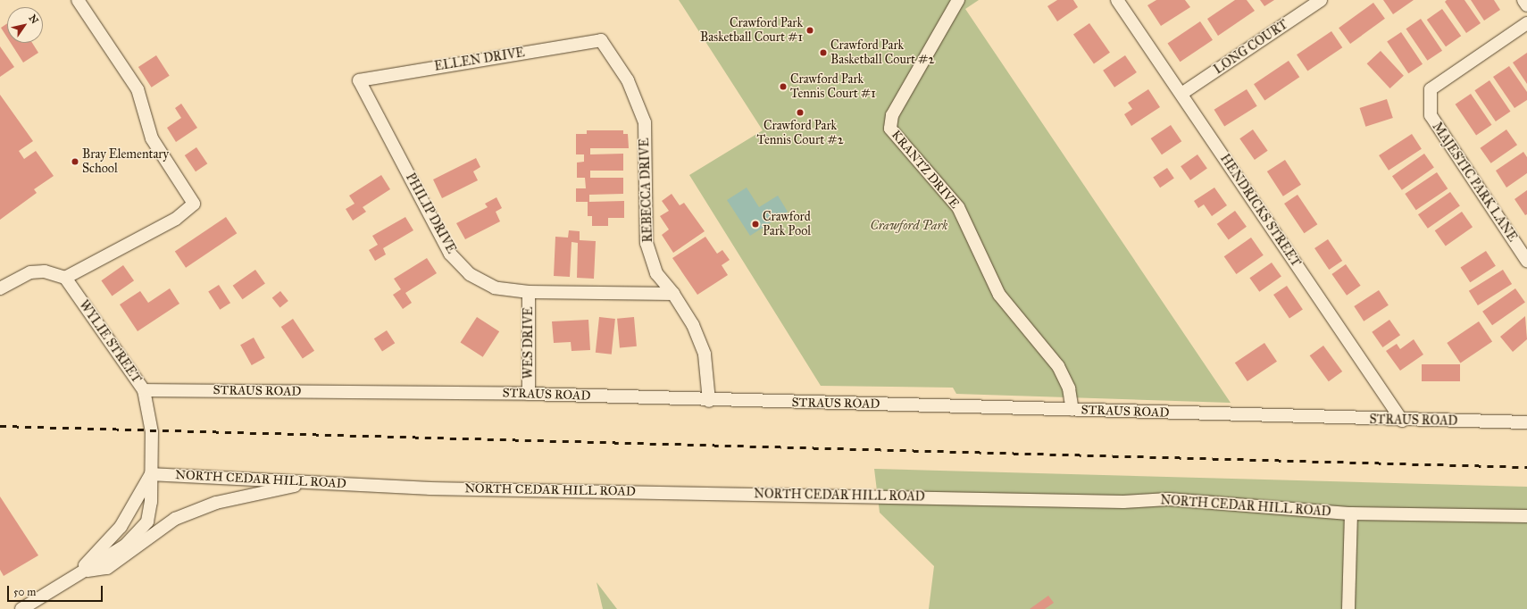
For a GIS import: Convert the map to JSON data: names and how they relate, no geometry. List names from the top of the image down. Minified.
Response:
{"streets":{"street":["LONG COURT","ELLEN DRIVE","KRANTZ DRIVE","MAJESTIC PARK LANE","REBECCA DRIVE","HENDRICKS STREET","PHILIP DRIVE","WYLIE STREET","WES DRIVE","STRAUS ROAD","NORTH CEDAR HILL ROAD"]},"crossings":[["LONG COURT","HENDRICKS STREET"],["ELLEN DRIVE","REBECCA DRIVE"],["ELLEN DRIVE","PHILIP DRIVE"],["KRANTZ DRIVE","STRAUS ROAD"],["REBECCA DRIVE","PHILIP DRIVE"],["REBECCA DRIVE","STRAUS ROAD"],["HENDRICKS STREET","STRAUS ROAD"],["PHILIP DRIVE","WES DRIVE"],["WYLIE STREET","STRAUS ROAD"],["WYLIE STREET","NORTH CEDAR HILL ROAD"],["WES DRIVE","STRAUS ROAD"]],"parks":["Crawford Park"],"places":["Crawford Park Basketball Court #1","Crawford Park Basketball Court #2","Crawford Park Tennis Court #1","Crawford Park Tennis Court #2","Bray Elementary School","Crawford Park Pool"],"scale_bar":"50 m","north":"top right"}
